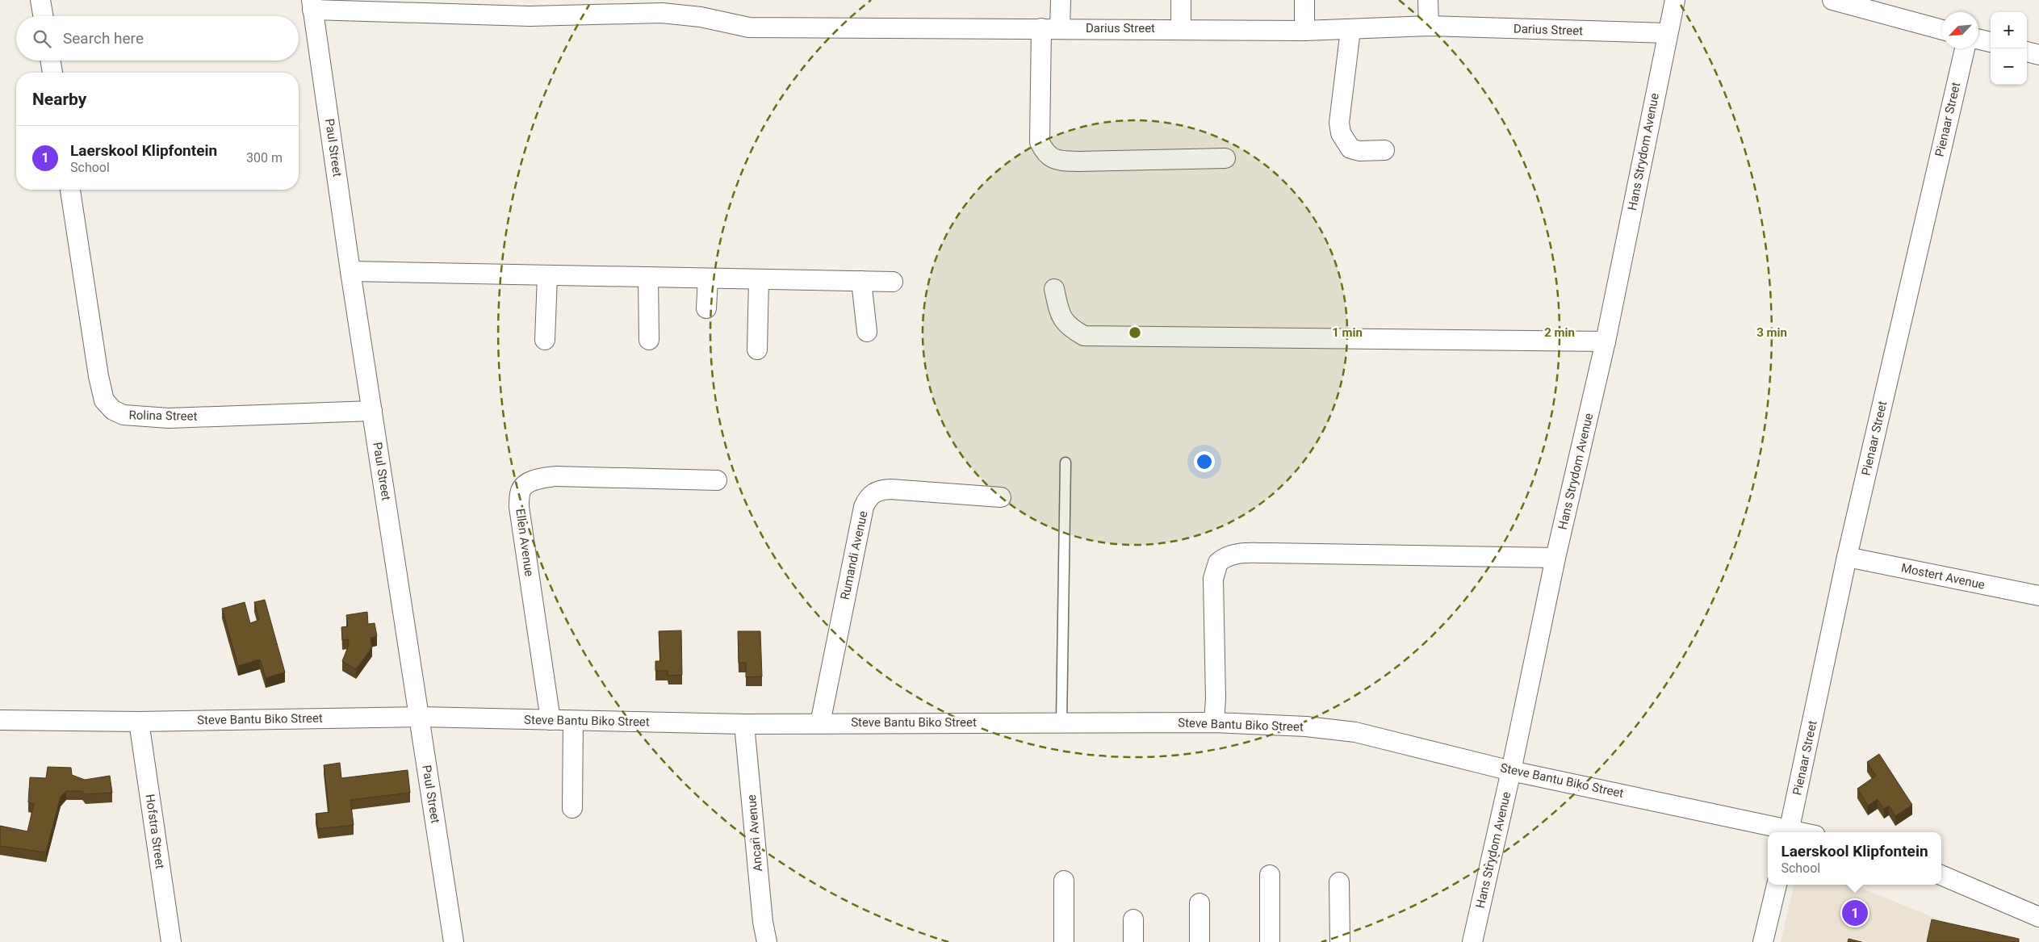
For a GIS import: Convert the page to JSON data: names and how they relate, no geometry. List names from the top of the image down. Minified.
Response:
{"streets":{"street":["Darius Street","Pienaar Street","Paul Street","Hans Strydom Avenue","Rolina Street","Ellen Avenue","Rumandi Avenue","Mostert Avenue","Steve Bantu Biko Street","Hofstra Street","Ancari Avenue"]},"crossings":[["Darius Street","Paul Street"],["Darius Street","Hans Strydom Avenue"],["Pienaar Street","Mostert Avenue"],["Pienaar Street","Steve Bantu Biko Street"],["Paul Street","Rolina Street"],["Paul Street","Steve Bantu Biko Street"],["Hans Strydom Avenue","Steve Bantu Biko Street"],["Ellen Avenue","Steve Bantu Biko Street"],["Rumandi Avenue","Steve Bantu Biko Street"],["Steve Bantu Biko Street","Hofstra Street"],["Steve Bantu Biko Street","Ancari Avenue"]],"north":"bottom left","page":{"map_buttons":["+","−"],"search":"Search here","heading":"Nearby","list":[{"mark":"1","name":"Laerskool Klipfontein","note":"School","value":"300 m"}],"popup":["Laerskool Klipfontein","School"],"pins":"1"},"rings":["1 min","2 min","3 min"]}
